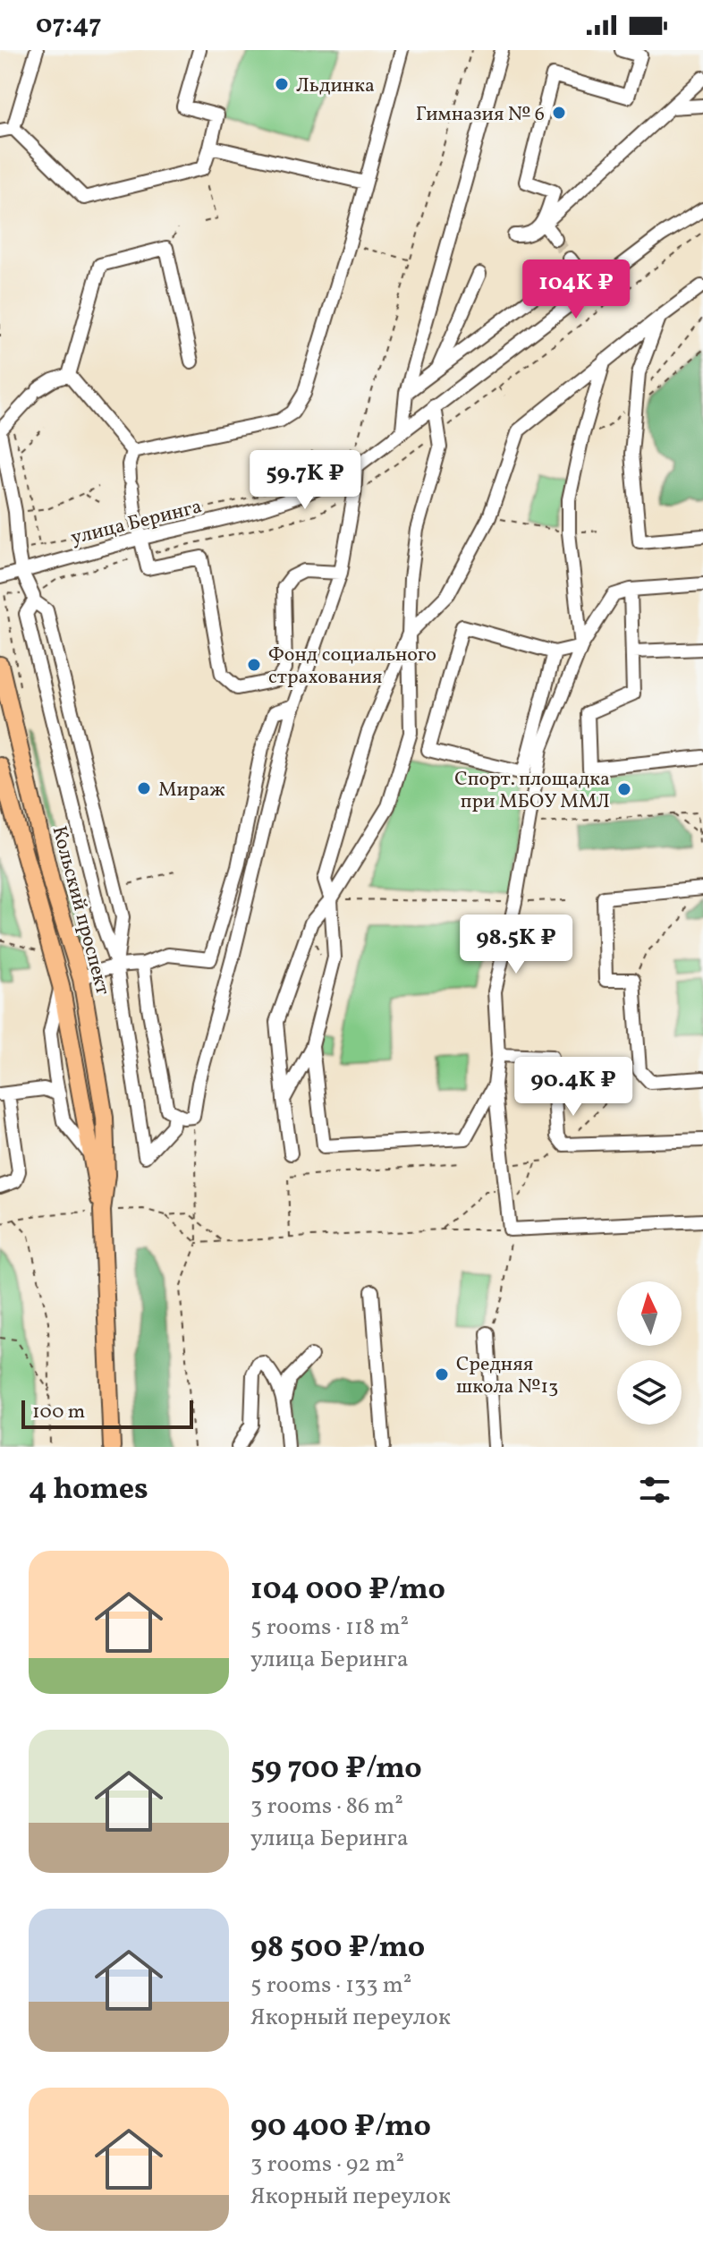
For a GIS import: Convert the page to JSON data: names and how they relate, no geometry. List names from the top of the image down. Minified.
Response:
{"streets":{"main road":["Кольский проспект"],"street":["улица Беринга"]},"places":["Льдинка","Гимназия № 6","Фонд социального страхования","Мираж","Спорт. площадка при МБОУ ММЛ","Средняя школа №13"],"scale_bar":"100 m","north":"top","page":{"status":"07:47","price":["104K ₽","59.7K ₽","98.5K ₽","90.4K ₽"],"scale":"100 m","heading":"4 homes","list":[{"name":"104 000 ₽/mo","note":"5 rooms · 118 m² · улица Беринга"},{"name":"59 700 ₽/mo","note":"3 rooms · 86 m² · улица Беринга"},{"name":"98 500 ₽/mo","note":"5 rooms · 133 m² · Якорный переулок"},{"name":"90 400 ₽/mo","note":"3 rooms · 92 m² · Якорный переулок"}]}}
